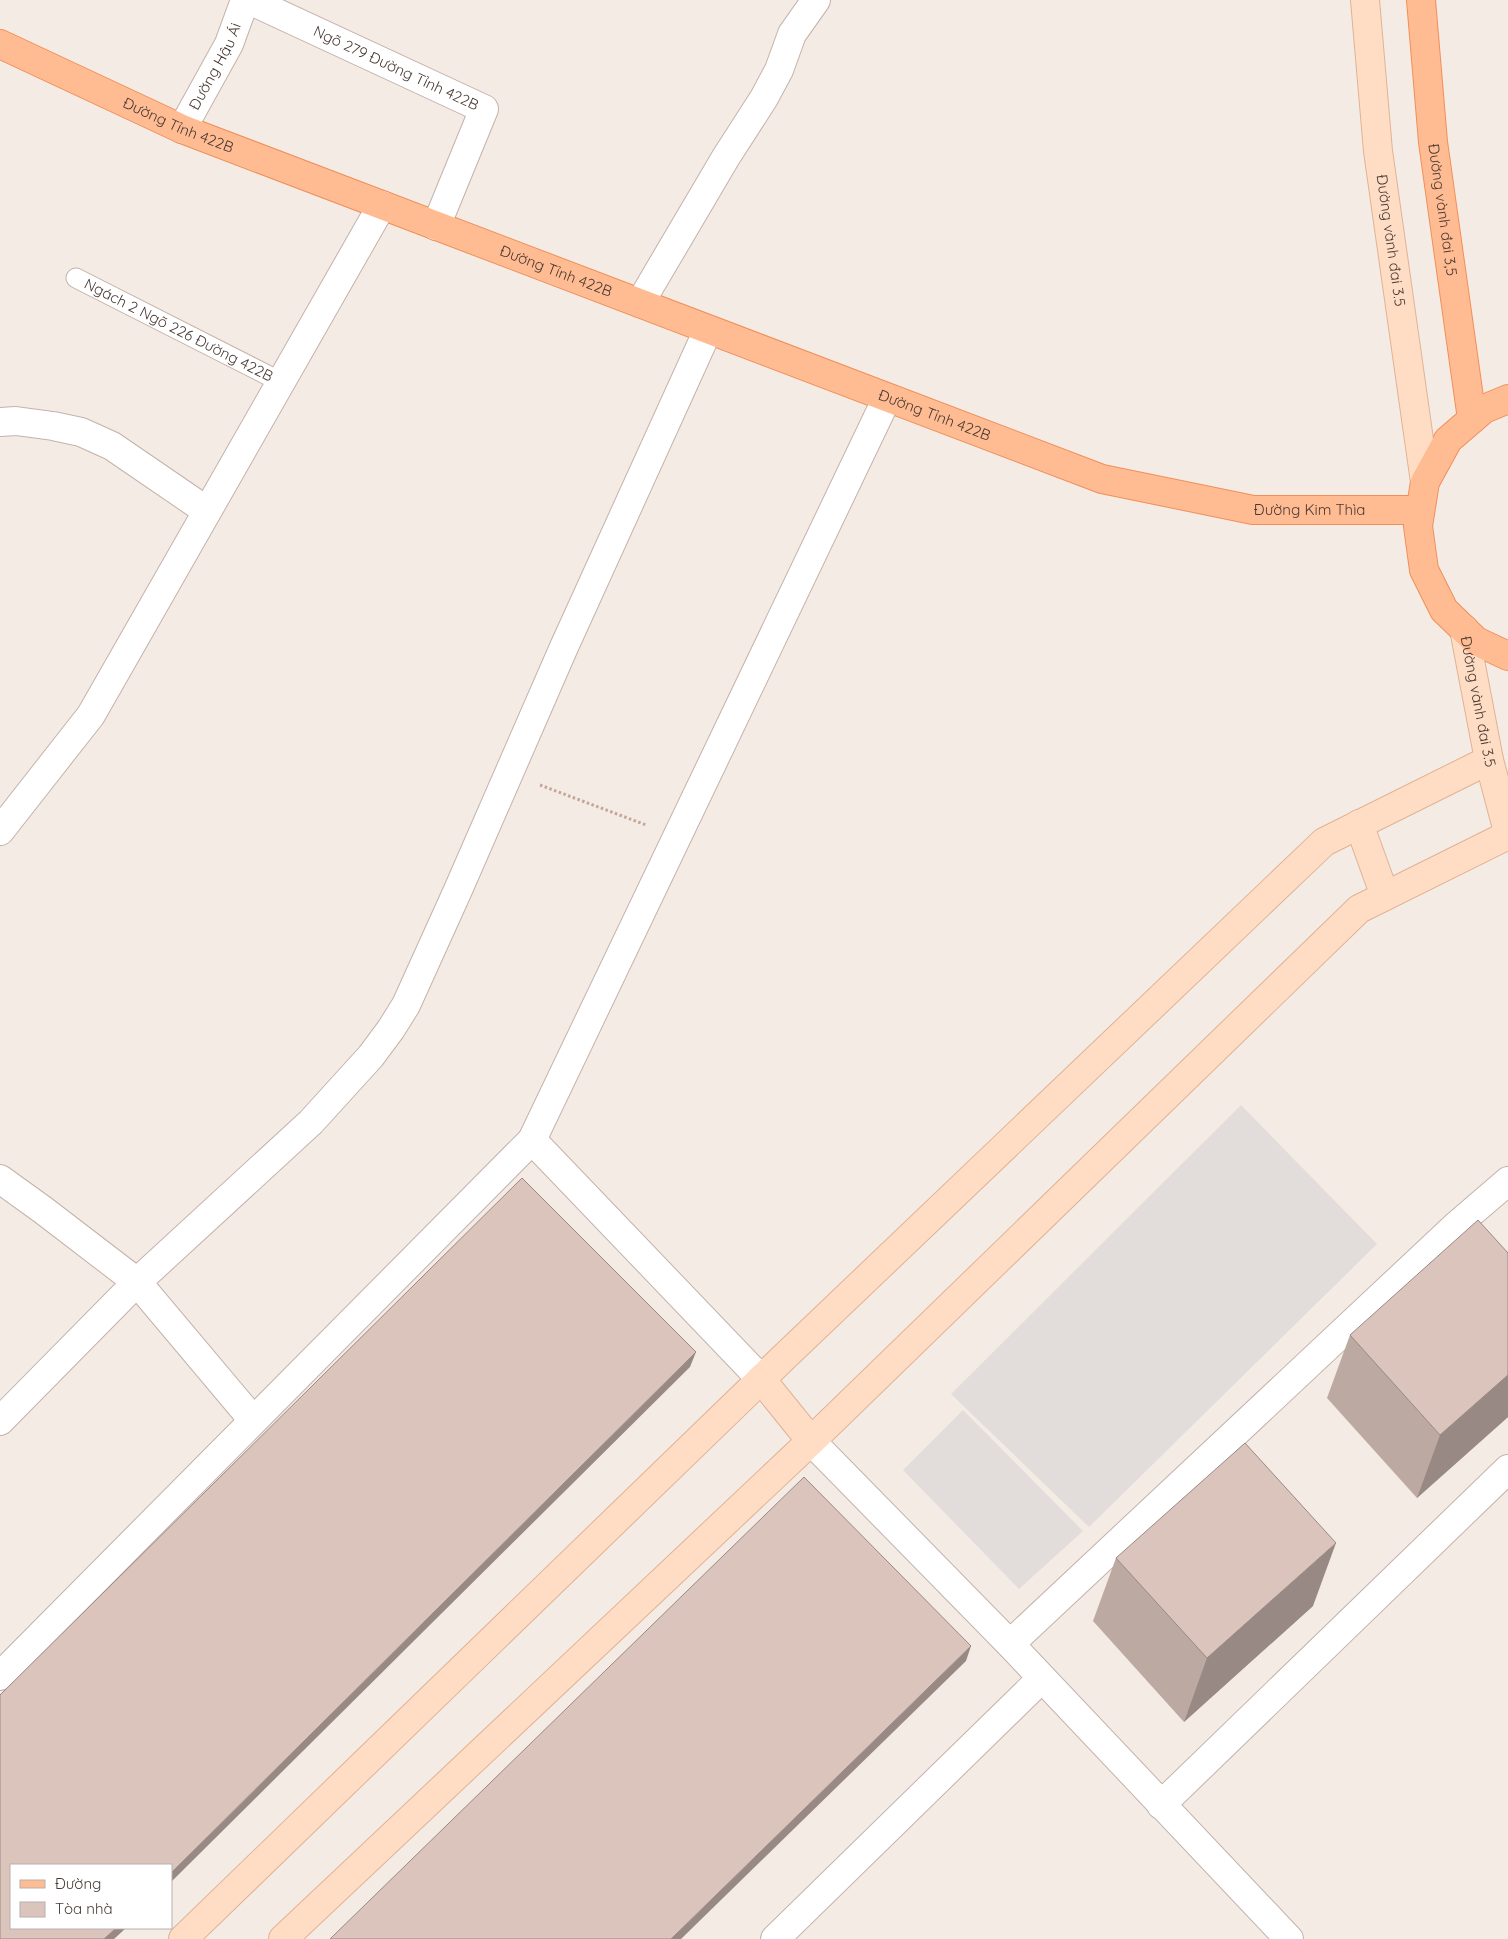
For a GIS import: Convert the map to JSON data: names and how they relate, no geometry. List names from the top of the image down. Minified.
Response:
{"streets":{"main road":["Đường Tỉnh 422B","Đường vành đai 3,5","Đường vành đai 3.5","Đường Kim Thìa"],"street":["Đường Hậu Ái","Ngõ 279 Đường Tỉnh 422B"],"lane":["Ngách 2 Ngõ 226 Đường 422B"]},"crossings":[["Đường Hậu Ái","Đường Tỉnh 422B"],["Ngõ 279 Đường Tỉnh 422B","Đường Tỉnh 422B"],["Đường Tỉnh 422B","Đường Kim Thìa"]],"legend":["Đường","Tòa nhà"]}
